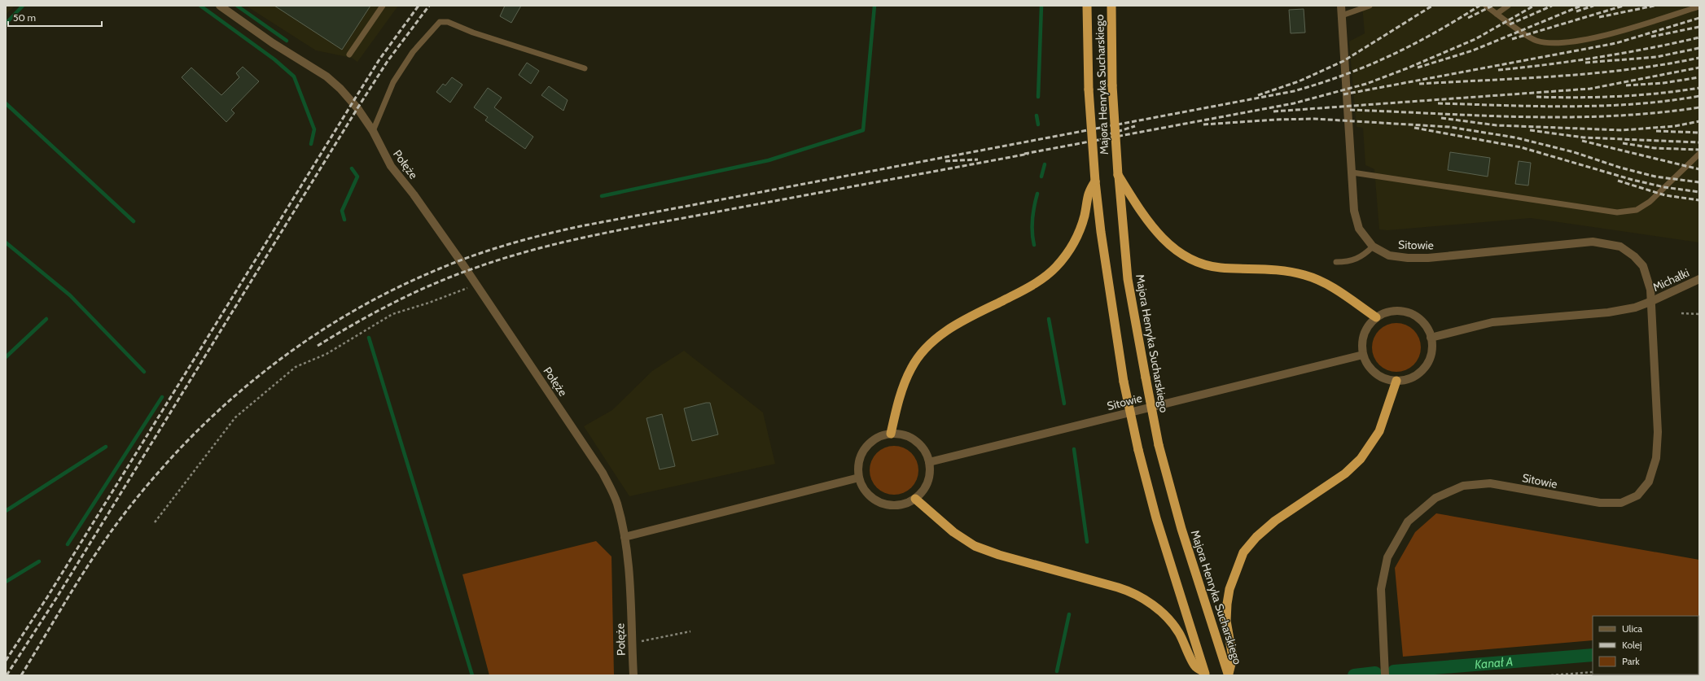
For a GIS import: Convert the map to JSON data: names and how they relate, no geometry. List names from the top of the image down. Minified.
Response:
{"streets":{"highway":["Majora Henryka Sucharskiego"],"street":["Połęże","Sitowie","Michałki"]},"crossings":[["Sitowie","Michałki"]],"water":["Kanał A"],"legend":["Ulica","Kolej","Park"],"scale_bar":"50 m"}
